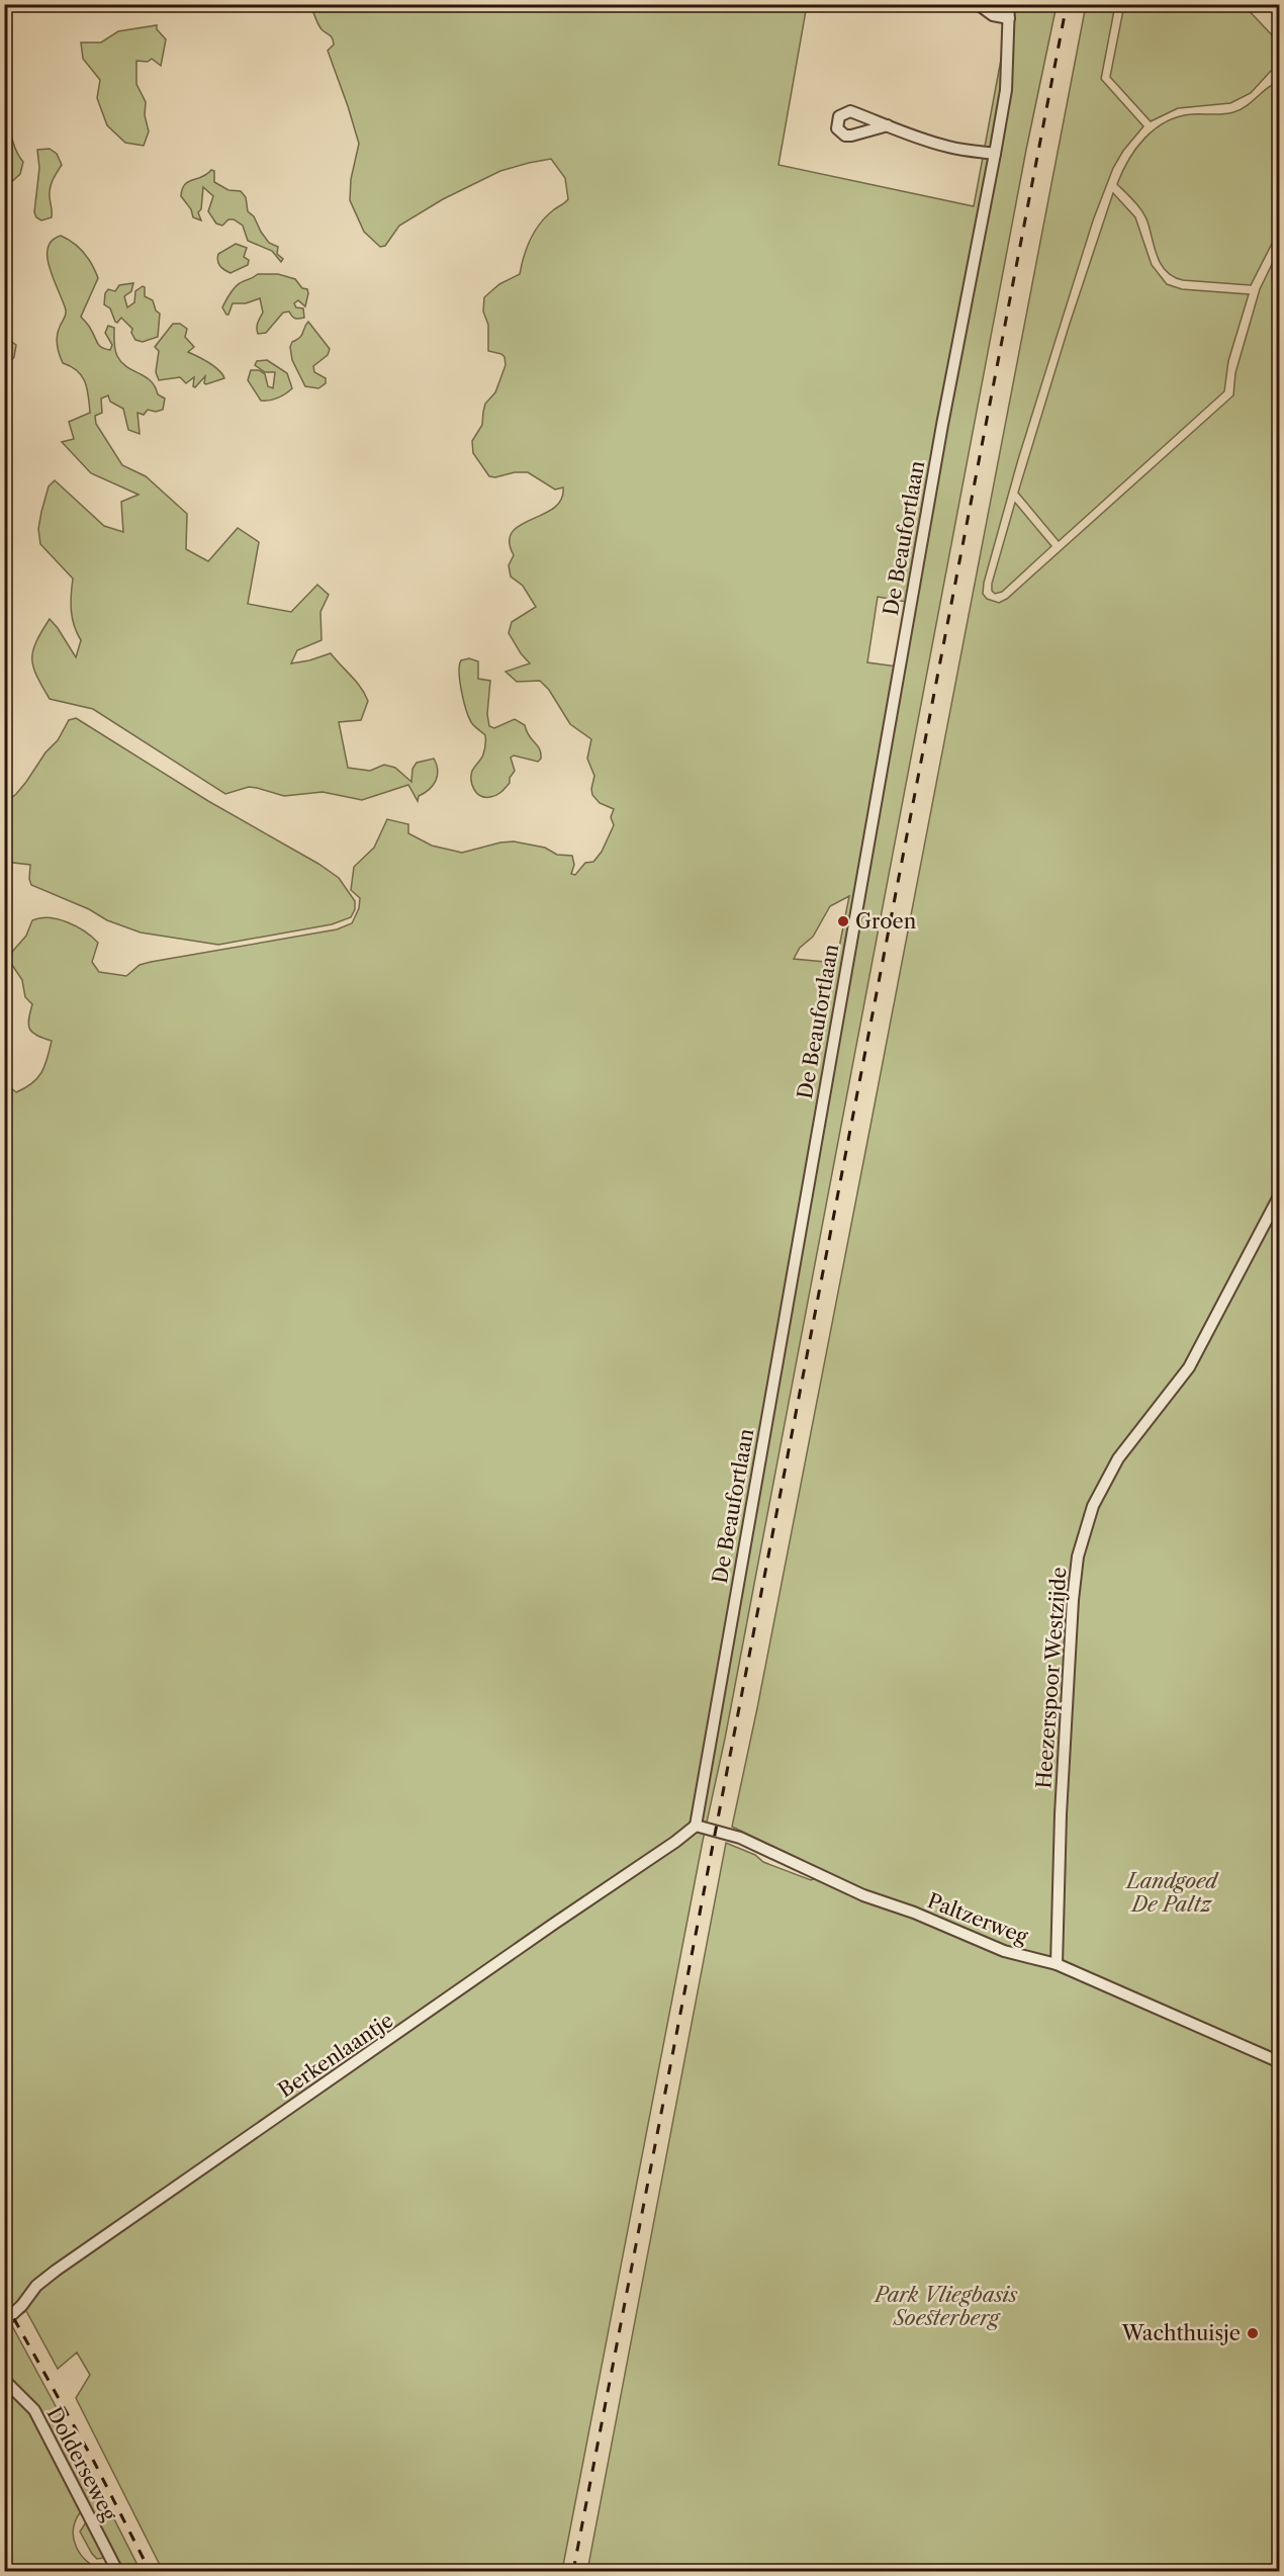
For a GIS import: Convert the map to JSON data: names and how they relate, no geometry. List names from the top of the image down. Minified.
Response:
{"streets":{"street":["De Beaufortlaan","Heezerspoor Westzijde","Paltzerweg","Berkenlaantje","Dolderseweg"]},"crossings":[["De Beaufortlaan","Paltzerweg"],["De Beaufortlaan","Berkenlaantje"],["Heezerspoor Westzijde","Paltzerweg"],["Paltzerweg","Berkenlaantje"]],"parks":["Landgoed De Paltz","Park Vliegbasis Soesterberg"],"places":["Groen","Wachthuisje"]}
